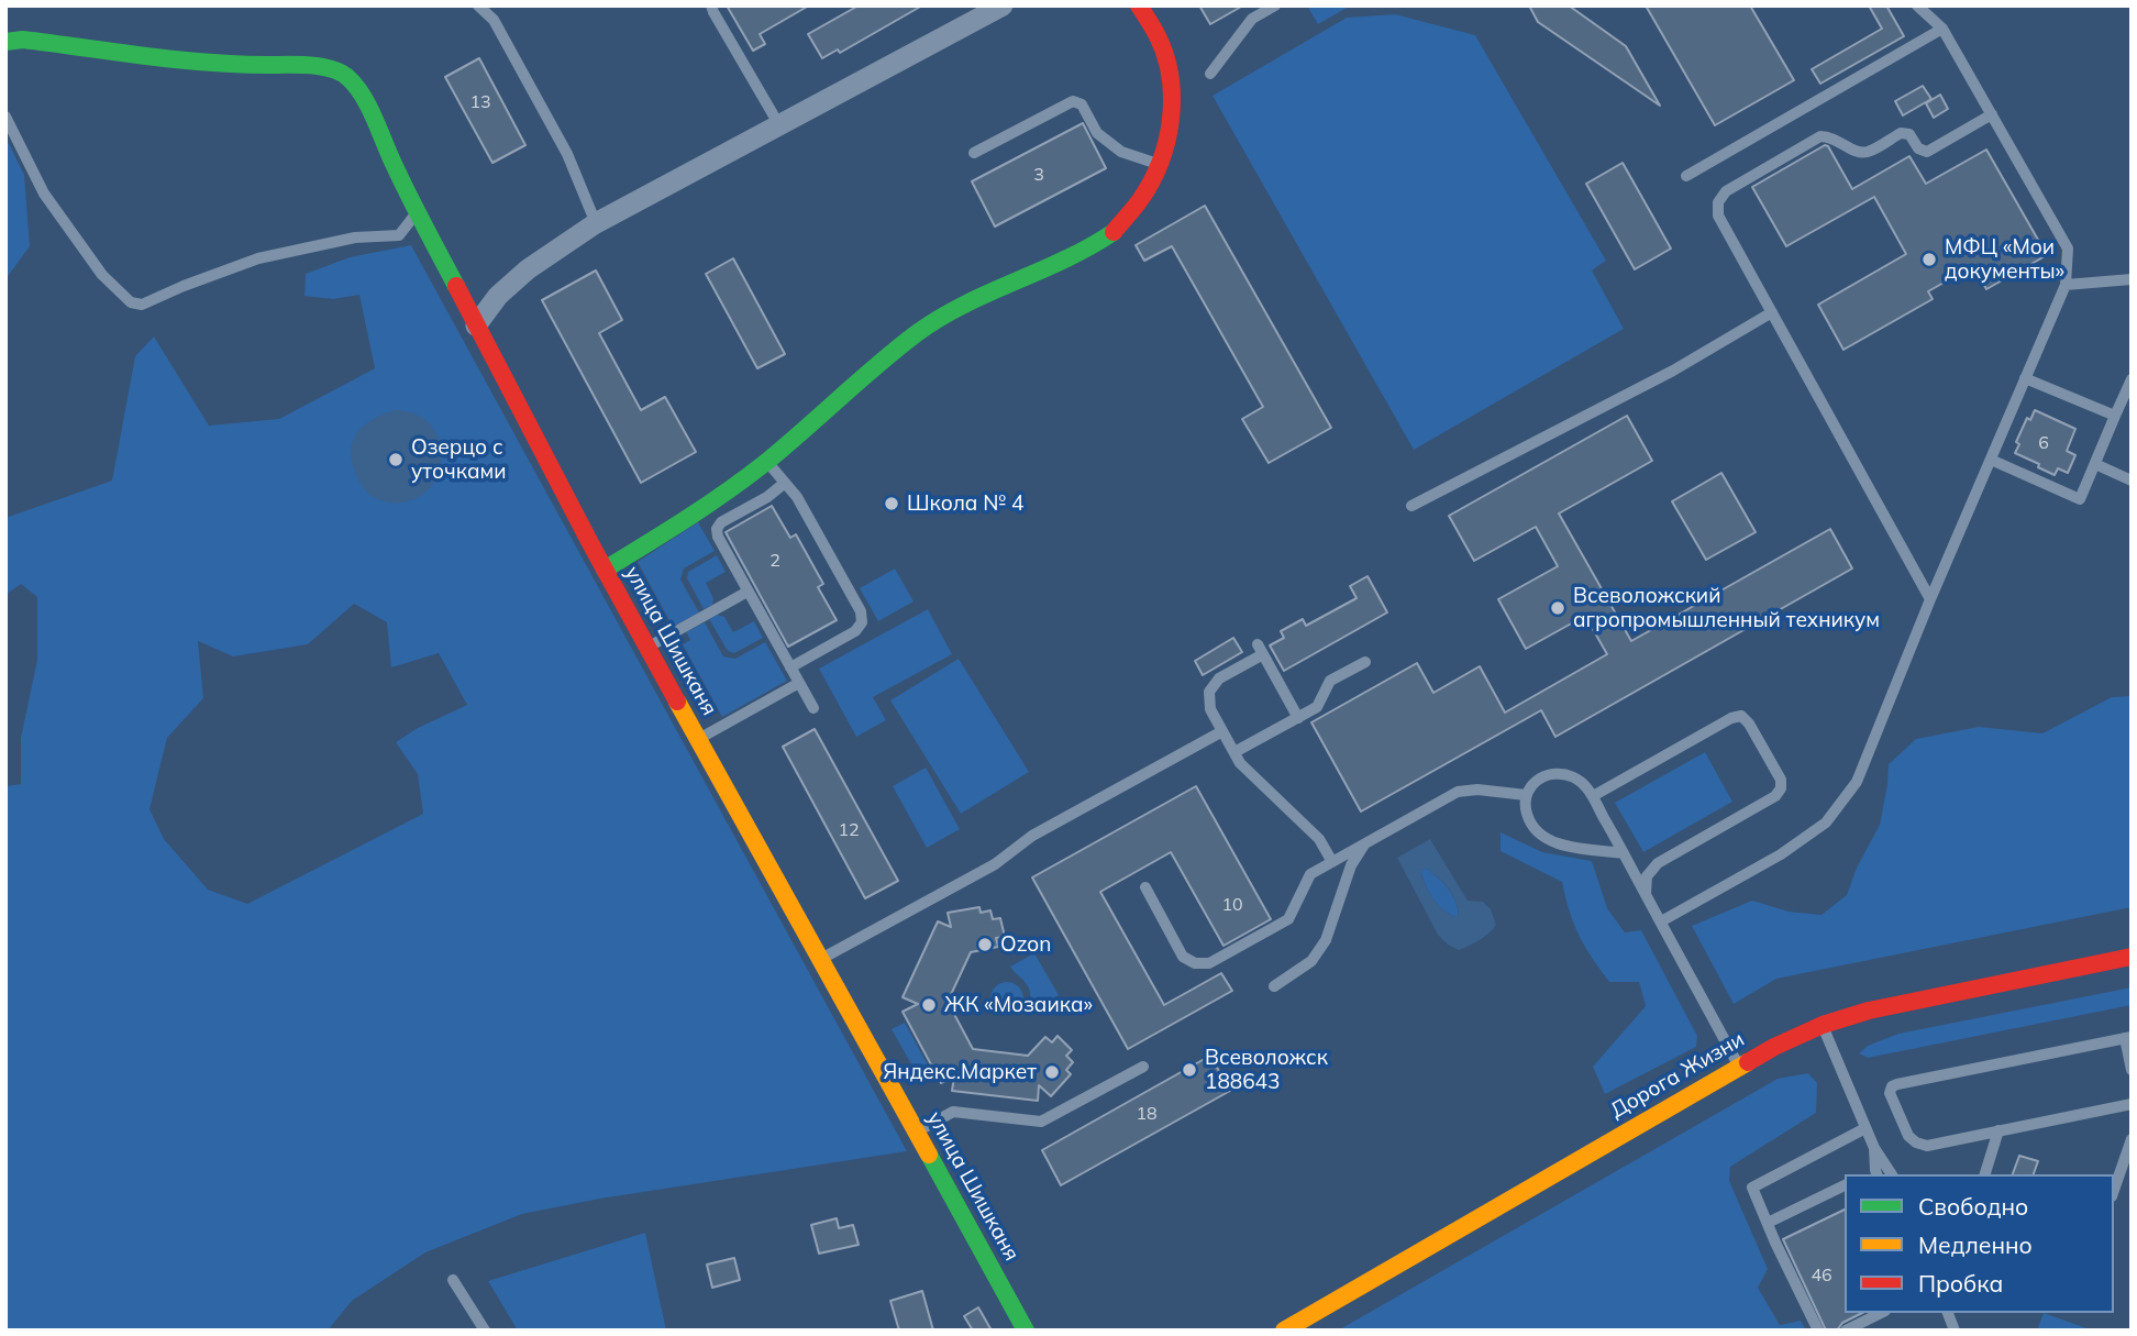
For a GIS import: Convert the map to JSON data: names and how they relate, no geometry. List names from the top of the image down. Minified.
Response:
{"streets":{"street":["улица Шишканя","Дорога Жизни"]},"places":["МФЦ «Мои документы»","Озерцо с уточками","Школа № 4","Всеволожский агропромышленный техникум","Ozon","ЖК «Мозаика»","Всеволожск 188643","Яндекс.Маркет"],"house_numbers":["13","3","6","2","12","10","18","46"],"legend":["Свободно","Медленно","Пробка"]}
